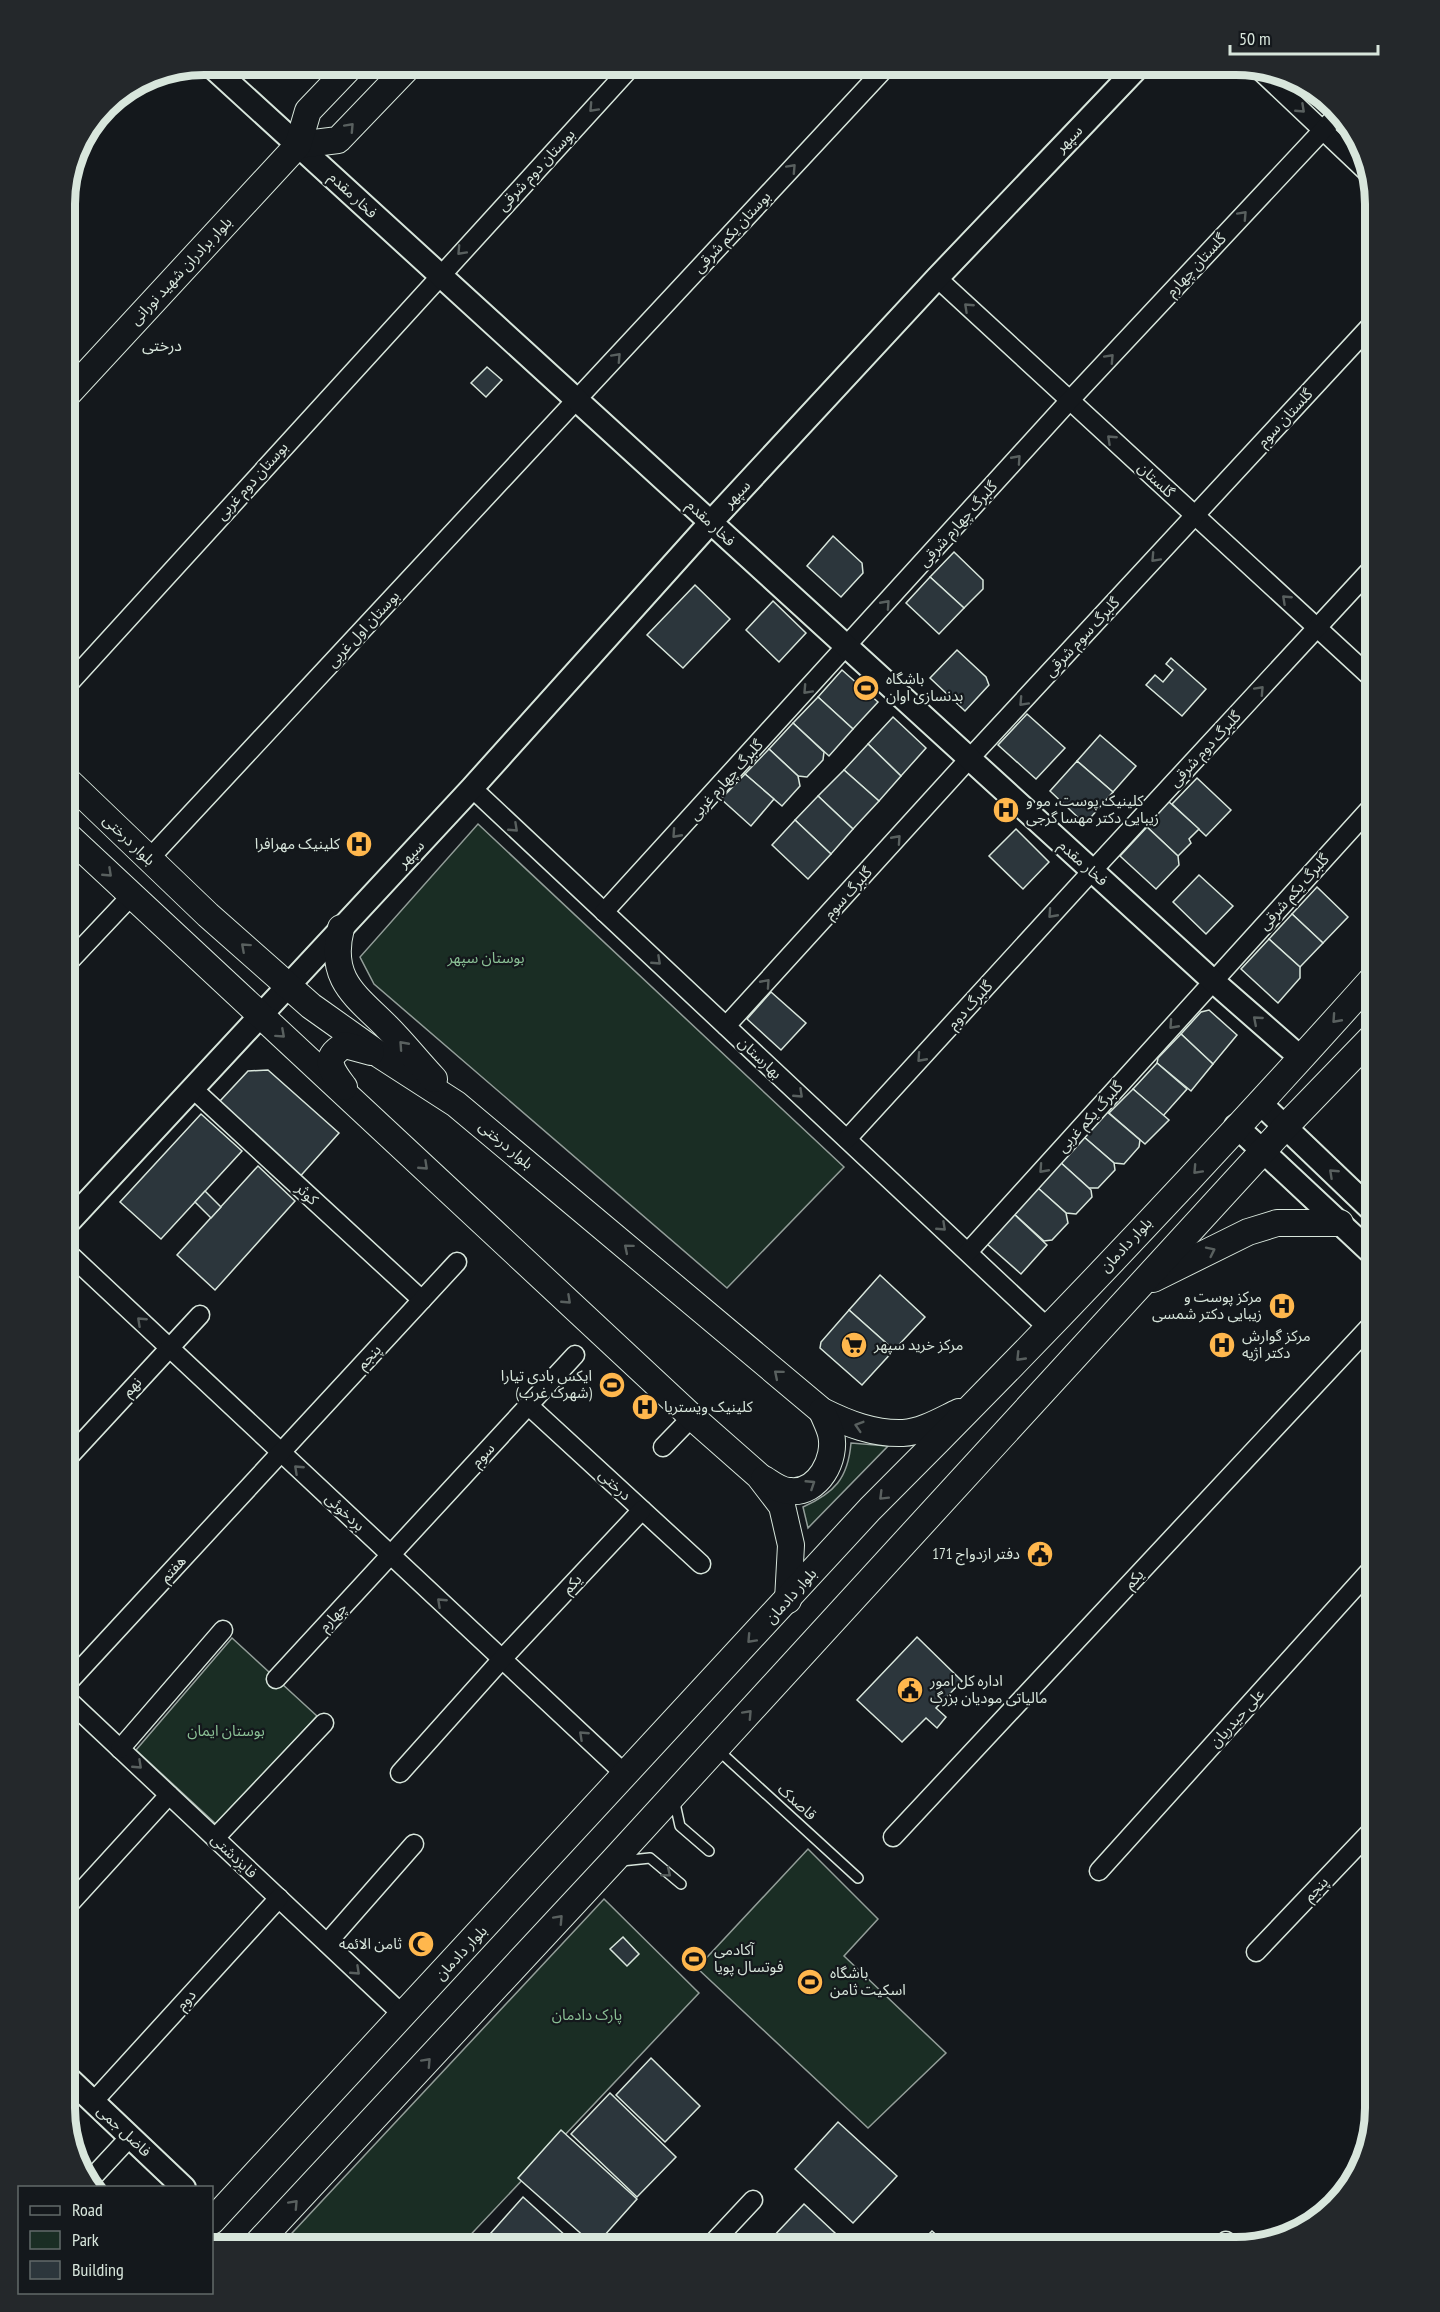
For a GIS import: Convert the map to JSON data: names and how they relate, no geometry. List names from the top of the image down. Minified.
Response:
{"streets":{"main road":["بلوار برادران شهید نورانی","بلوار درختی","بلوار دادمان"],"street":["سپهر","بوستان دوم شرقی","فخار مقدم","بوستان یکم شرقی","گلستان چهارم","گلستان سوم","گلستان","بوستان دوم غربی","گلبرگ چهارم شرقی","بوستان اول غربی","گلبرگ سوم شرقی","گلبرگ دوم شرقی","گلبرگ چهارم غربی","گلبرگ یکم شرقی","گلبرگ سوم","گلبرگ دوم","بهارستان","گلبرگ یکم غربی","کوثر","پنجم","نهم","سوم","درختی","بردخوئی","هفتم","یکم","چهارم","علی حیدریان","فایزدشتی","دوم","فاضل جمی"],"lane":["قاصدک"]},"crossings":[["سپهر","فخار مقدم"],["سپهر","گلستان"],["سپهر","بلوار درختی"],["سپهر","بهارستان"],["بوستان دوم شرقی","فخار مقدم"],["بوستان دوم شرقی","بوستان دوم غربی"],["فخار مقدم","بوستان یکم شرقی"],["فخار مقدم","بلوار برادران شهید نورانی"],["فخار مقدم","بوستان دوم غربی"],["فخار مقدم","گلبرگ چهارم شرقی"],["فخار مقدم","بوستان اول غربی"],["فخار مقدم","گلبرگ سوم شرقی"],["فخار مقدم","گلبرگ دوم شرقی"],["فخار مقدم","گلبرگ چهارم غربی"],["فخار مقدم","گلبرگ یکم شرقی"],["فخار مقدم","گلبرگ سوم"],["فخار مقدم","گلبرگ دوم"],["فخار مقدم","گلبرگ یکم غربی"],["فخار مقدم","بلوار دادمان"],["بوستان یکم شرقی","بوستان اول غربی"],["گلستان چهارم","گلستان"],["گلستان چهارم","گلبرگ چهارم شرقی"],["گلستان سوم","گلستان"],["گلستان سوم","گلبرگ سوم شرقی"],["گلستان","گلبرگ چهارم شرقی"],["گلستان","گلبرگ سوم شرقی"],["گلستان","گلبرگ دوم شرقی"],["گلبرگ چهارم شرقی","گلبرگ چهارم غربی"],["بوستان اول غربی","بلوار درختی"],["گلبرگ سوم شرقی","گلبرگ سوم"],["گلبرگ دوم شرقی","گلبرگ دوم"],["گلبرگ چهارم غربی","بهارستان"],["بلوار درختی","بلوار دادمان"],["گلبرگ یکم شرقی","گلبرگ یکم غربی"],["گلبرگ سوم","بهارستان"],["گلبرگ دوم","بهارستان"],["بهارستان","گلبرگ یکم غربی"],["بهارستان","بلوار دادمان"],["کوثر","پنجم"],["بلوار دادمان","بردخوئی"],["بلوار دادمان","فایزدشتی"],["پنجم","بردخوئی"],["پنجم","هفتم"],["نهم","بردخوئی"],["سوم","درختی"],["سوم","بردخوئی"],["سوم","چهارم"],["درختی","یکم"],["بردخوئی","هفتم"],["بردخوئی","یکم"],["بردخوئی","چهارم"],["فایزدشتی","دوم"],["دوم","فاضل جمی"]],"one_way":["بوستان دوم شرقی","بوستان یکم شرقی","گلستان چهارم","گلستان","گلبرگ چهارم شرقی","گلبرگ سوم شرقی","گلبرگ دوم شرقی","گلبرگ چهارم غربی","گلبرگ سوم","گلبرگ دوم","بهارستان","گلبرگ یکم غربی","بردخوئی","فایزدشتی"],"districts":["درختی"],"parks":["بوستان سپهر","بوستان ایمان","پارک دادمان"],"places":{"sports":["باشگاه بدنسازی اوان","ایکس بادی تیارا (شهرک غرب)","آکادمی فوتسال پویا","باشگاه اسکیت ثامن"],"hospital":["کلینیک پوست، مو و زیبایی دکتر مهسا گرجی","کلینیک مهرافرا","مرکز پوست و زیبایی دکتر شمسی","مرکز گوارش دکتر اژیه","کلینیک ویستریا"],"supermarket":["مرکز خرید سپهر"],"public building":["دفتر ازدواج 171","اداره کل امور مالیاتی مودیان بزرگ"],"mosque":["ثامن الائمه"]},"legend":["Road","Park","Building"],"scale_bar":"50 m"}
